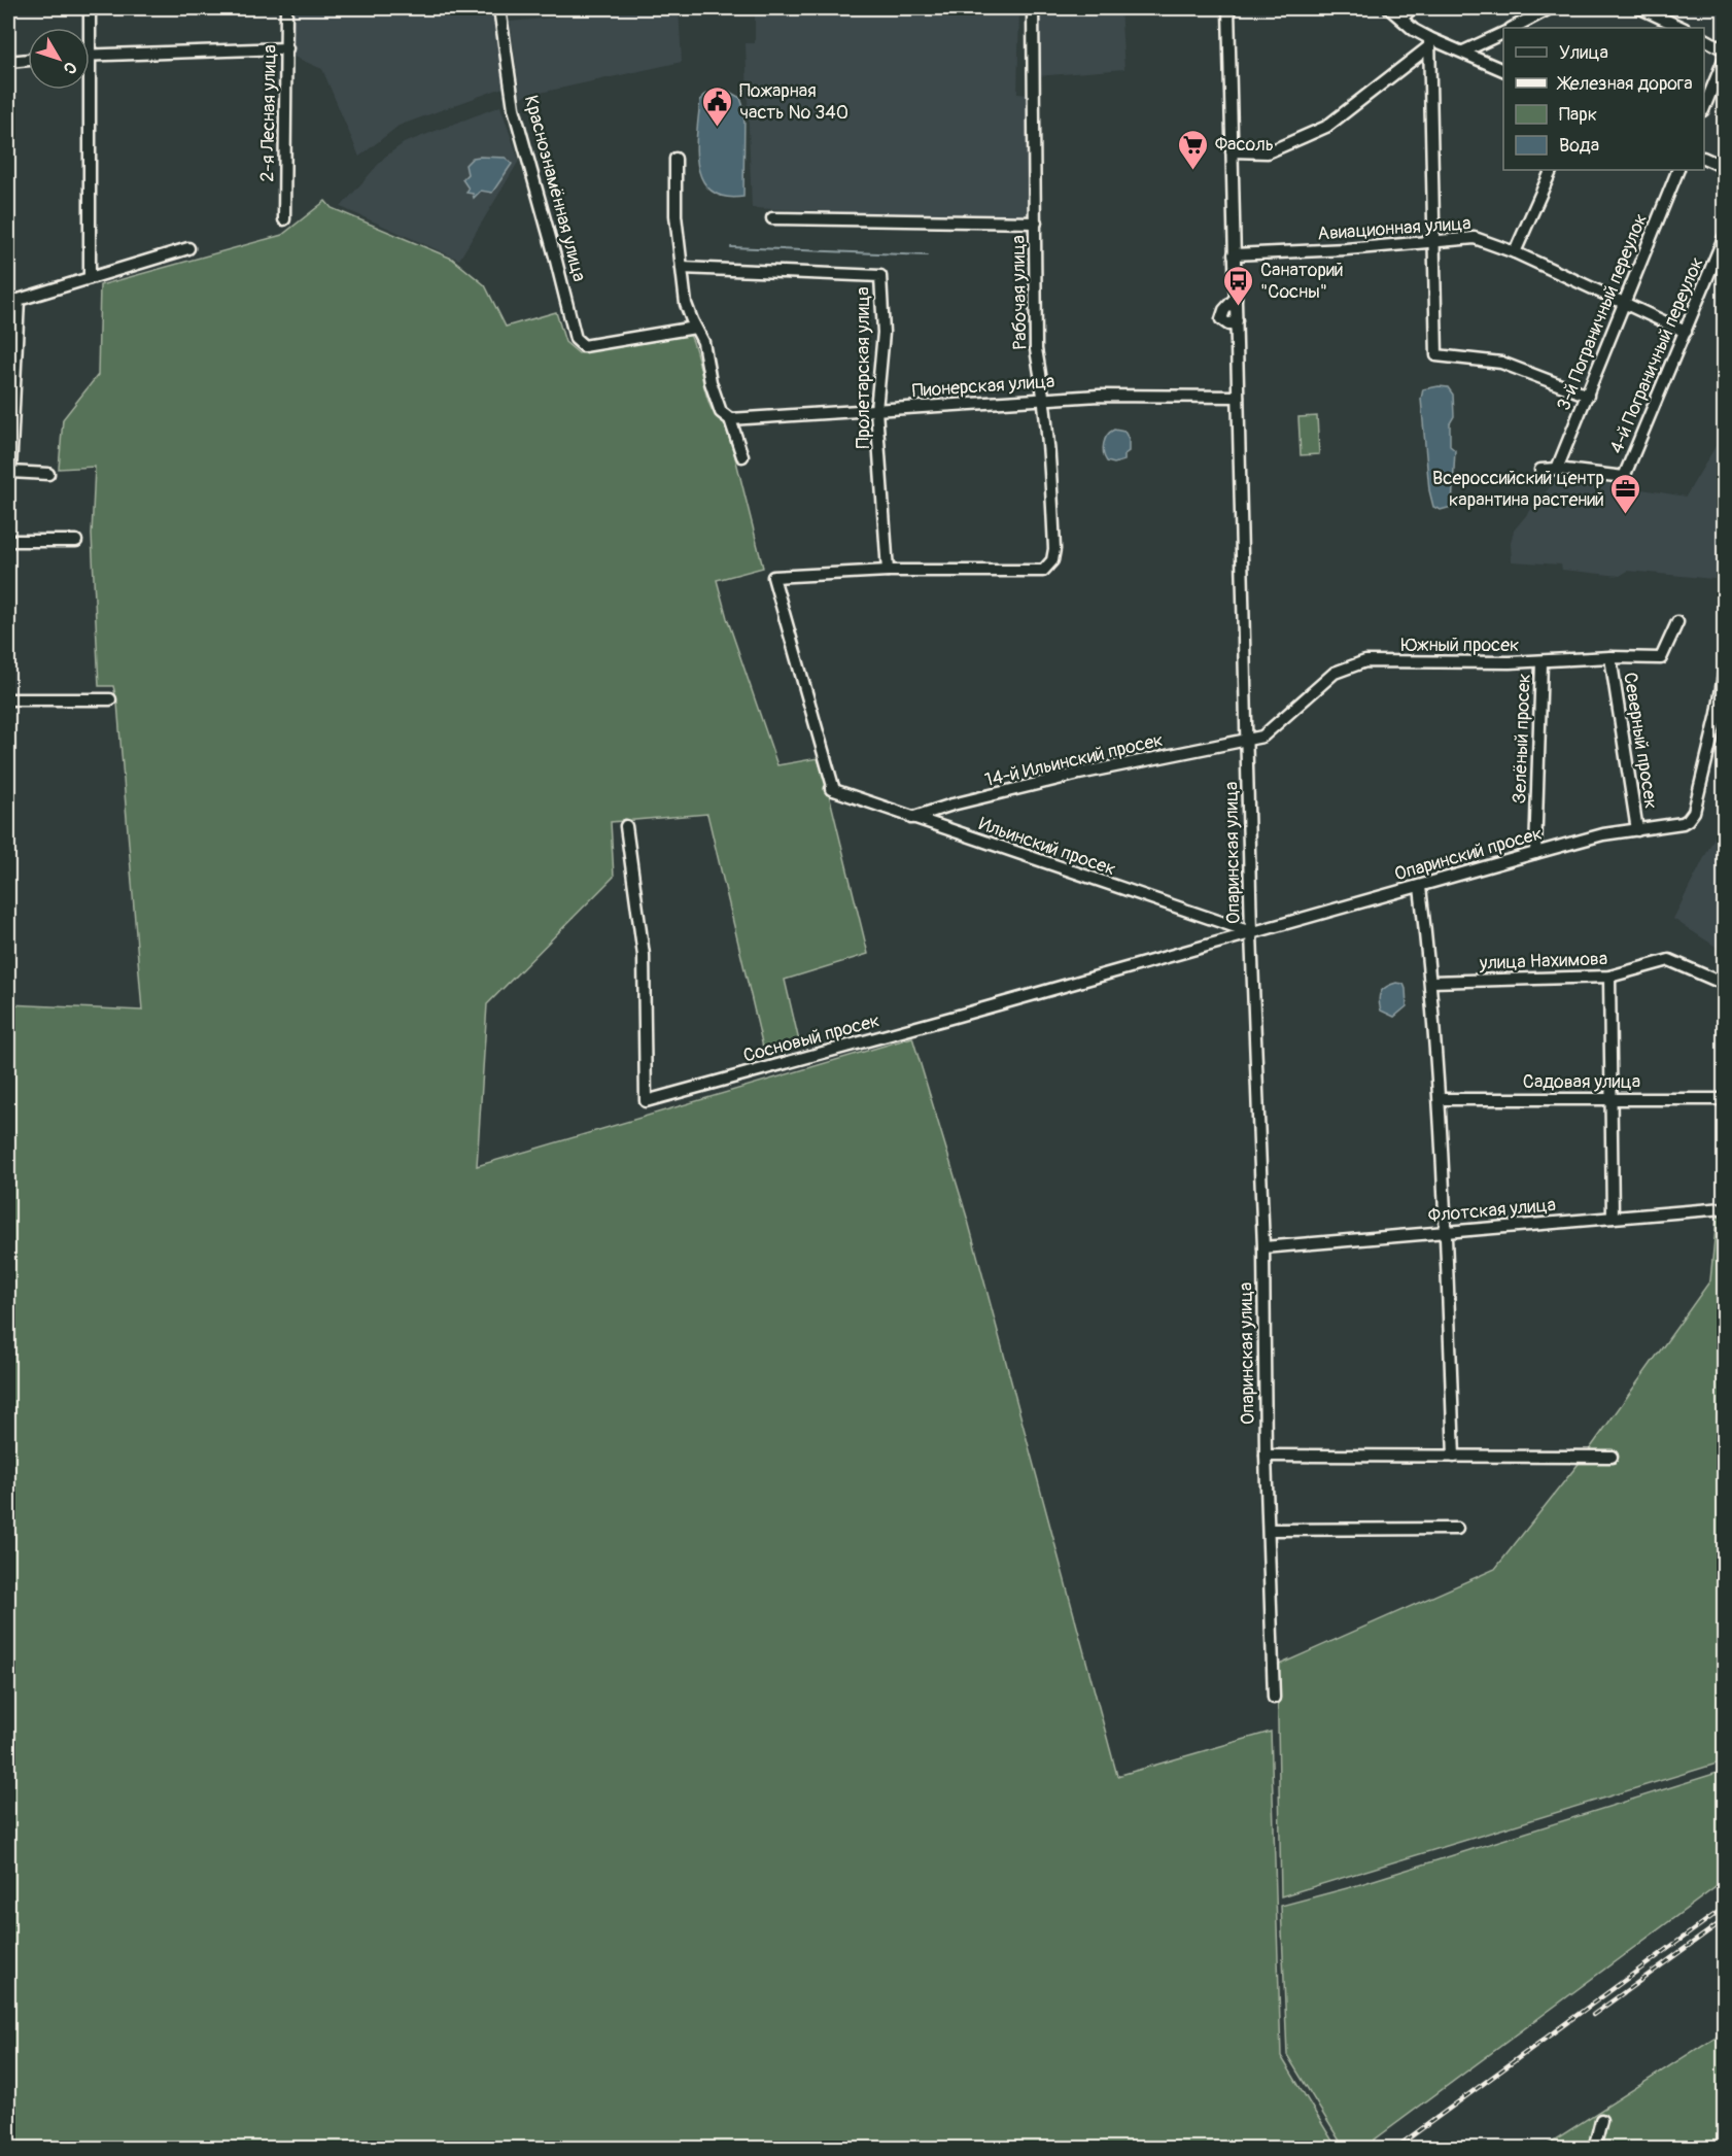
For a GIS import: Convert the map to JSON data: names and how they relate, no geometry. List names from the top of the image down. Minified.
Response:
{"streets":{"street":["2-я Лесная улица","Краснознамённая улица","Авиационная улица","Рабочая улица","3-й Пограничный переулок","4-й Пограничный переулок","Пролетарская улица","Пионерская улица","Южный просек","Зелёный просек","Северный просек","14-й Ильинский просек","Ильинский просек","Опаринская улица","Опаринский просек","улица Нахимова","Сосновый просек","Садовая улица","Флотская улица"]},"crossings":[["Авиационная улица","3-й Пограничный переулок"],["Авиационная улица","4-й Пограничный переулок"],["Авиационная улица","Опаринская улица"],["Рабочая улица","Пролетарская улица"],["Рабочая улица","Пионерская улица"],["Рабочая улица","Ильинский просек"],["3-й Пограничный переулок","4-й Пограничный переулок"],["Пролетарская улица","Пионерская улица"],["Пролетарская улица","Ильинский просек"],["Пионерская улица","Опаринская улица"],["Южный просек","Зелёный просек"],["Южный просек","Северный просек"],["Южный просек","14-й Ильинский просек"],["Южный просек","Опаринская улица"],["Зелёный просек","Опаринский просек"],["Северный просек","Опаринский просек"],["14-й Ильинский просек","Ильинский просек"],["14-й Ильинский просек","Опаринская улица"],["Ильинский просек","Опаринская улица"],["Ильинский просек","Опаринский просек"],["Ильинский просек","Сосновый просек"],["Опаринская улица","Опаринский просек"],["Опаринская улица","Сосновый просек"],["Опаринская улица","Флотская улица"],["Опаринский просек","Сосновый просек"]],"places":{"public building":["Пожарная часть № 340"],"supermarket":["Фасоль"],"bus stop":["Санаторий \"Сосны\""],"office":["Всероссийский центр карантина растений"]},"legend":["Улица","Железная дорога","Парк","Вода"],"north":"bottom right"}
